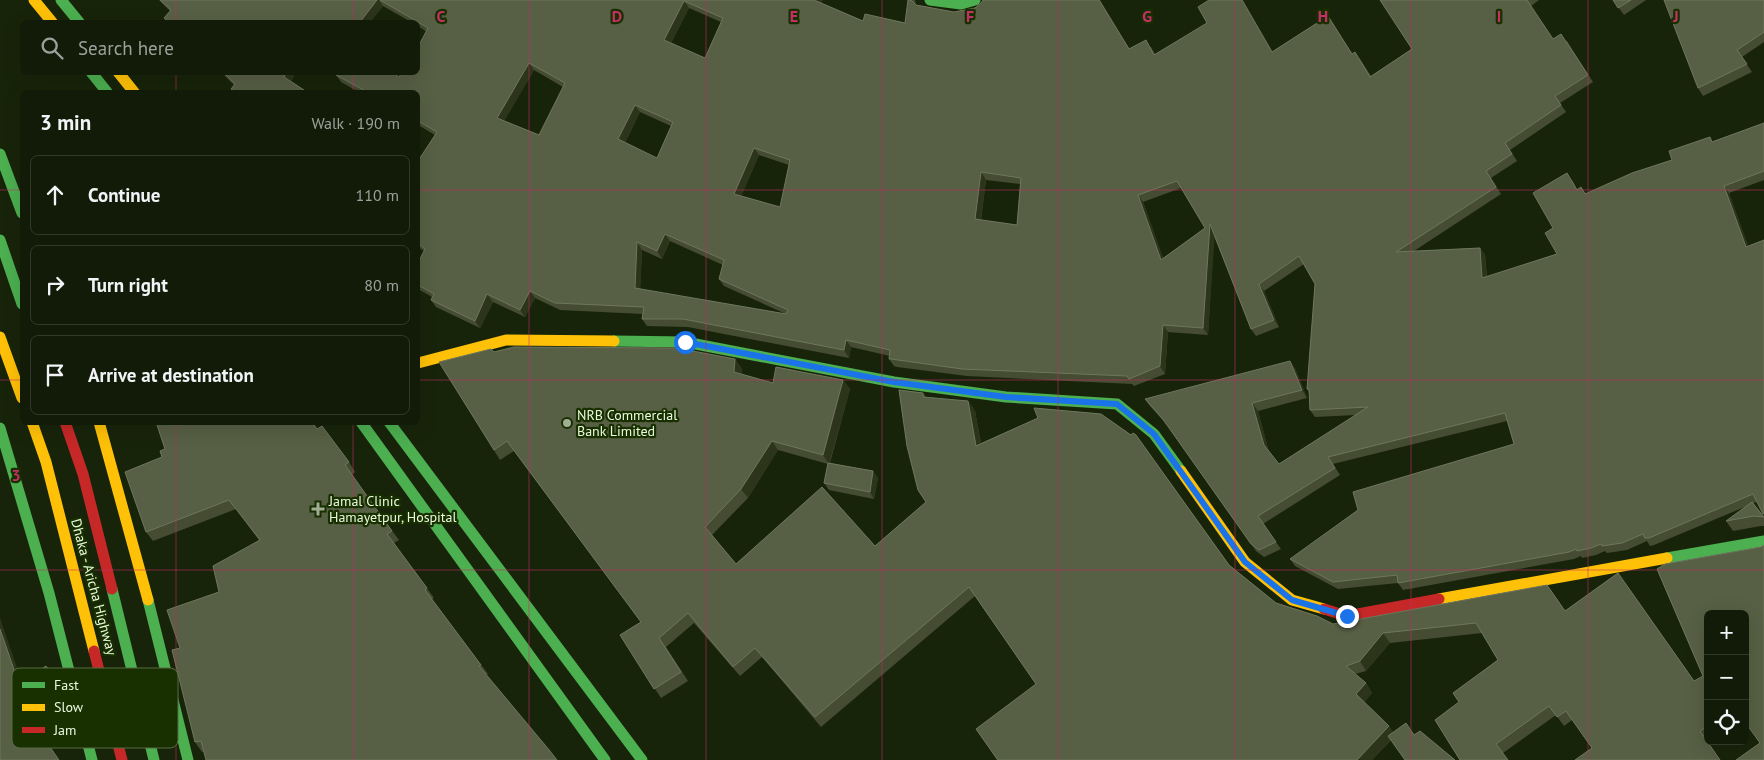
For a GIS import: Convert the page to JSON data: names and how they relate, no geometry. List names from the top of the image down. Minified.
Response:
{"streets":{"main road":["Dhaka - Aricha Highway"]},"places":{"other":["NRB Commercial Bank Limited"],"health":["Jamal Clinic Hamayetpur, Hospital"]},"legend":["Fast","Slow","Jam"],"page":{"search":"Search here","heading":["3 min","Walk · 190 m"],"list":[["Continue","110 m"],["Turn right","80 m"],"Arrive at destination"],"map_buttons":["+","−"]},"grid":{"columns":["C","D","E","F","G","H","I","J"],"rows":["3"]}}
